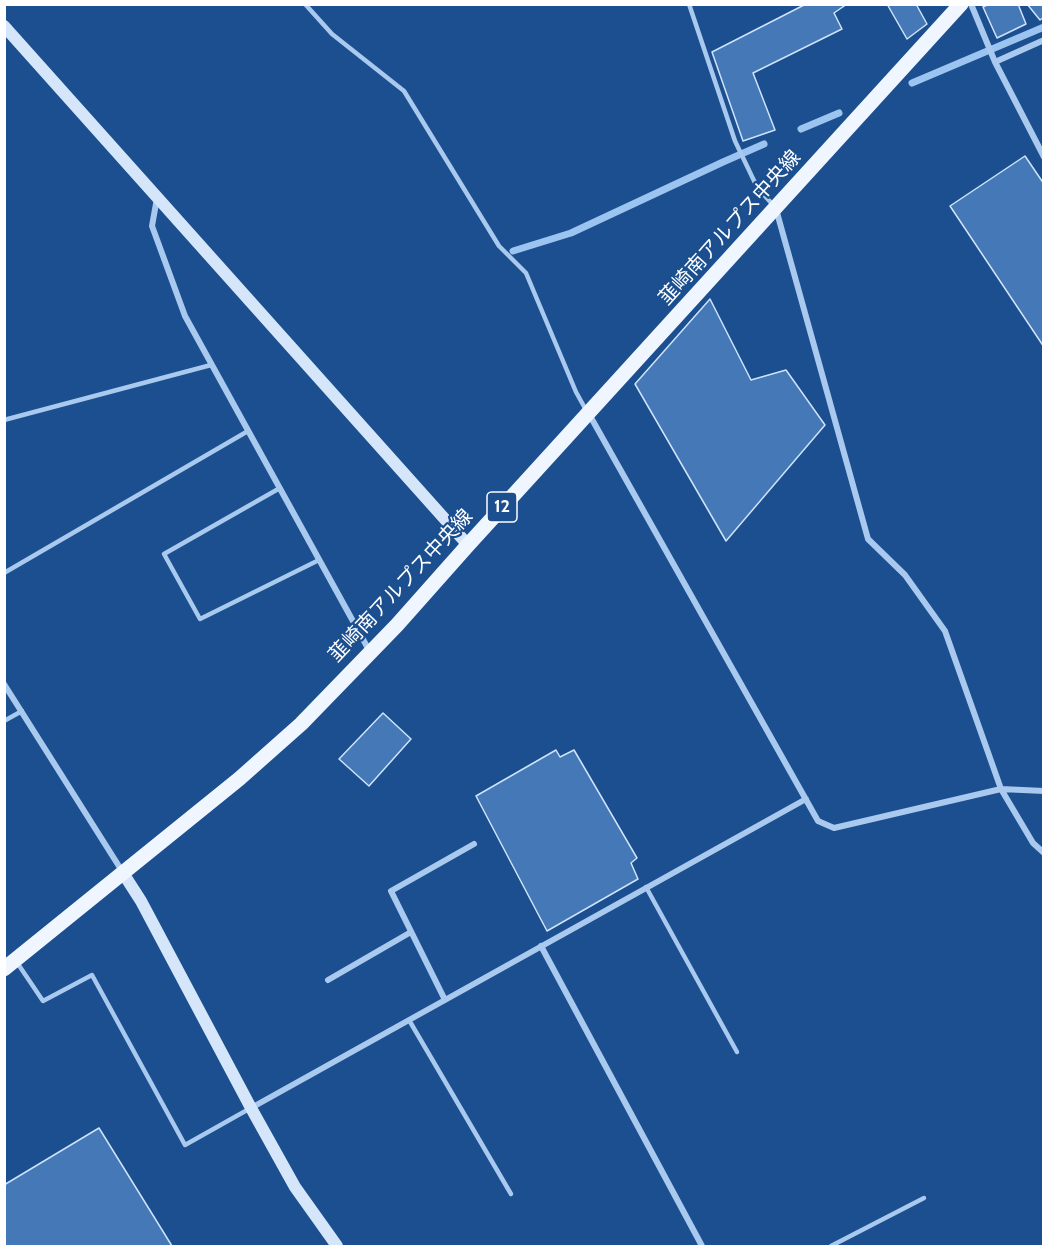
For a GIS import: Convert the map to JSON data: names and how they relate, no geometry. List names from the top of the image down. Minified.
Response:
{"streets":{"main road":["韮崎南アルプス中央線","12"]}}
